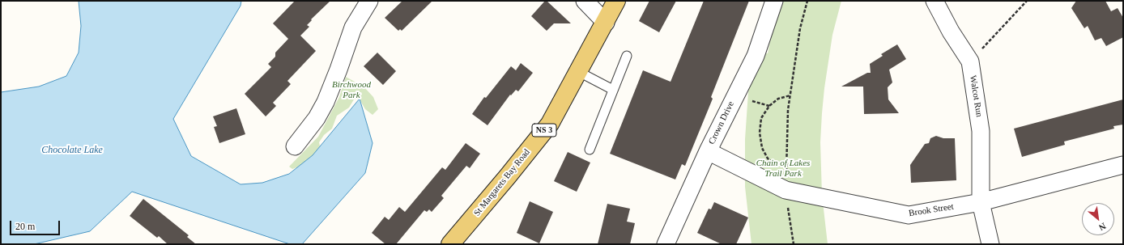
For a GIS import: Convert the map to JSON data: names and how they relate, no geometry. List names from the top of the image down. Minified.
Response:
{"streets":{"main road":["NS 3","St Margarets Bay Road"],"street":["Walcot Run","Crown Drive","Brook Street"]},"crossings":[["Walcot Run","Brook Street"],["Crown Drive","Brook Street"]],"water":["Chocolate Lake"],"parks":["Birchwood Park","Chain of Lakes Trail Park"],"scale_bar":"20 m","north":"bottom right"}
